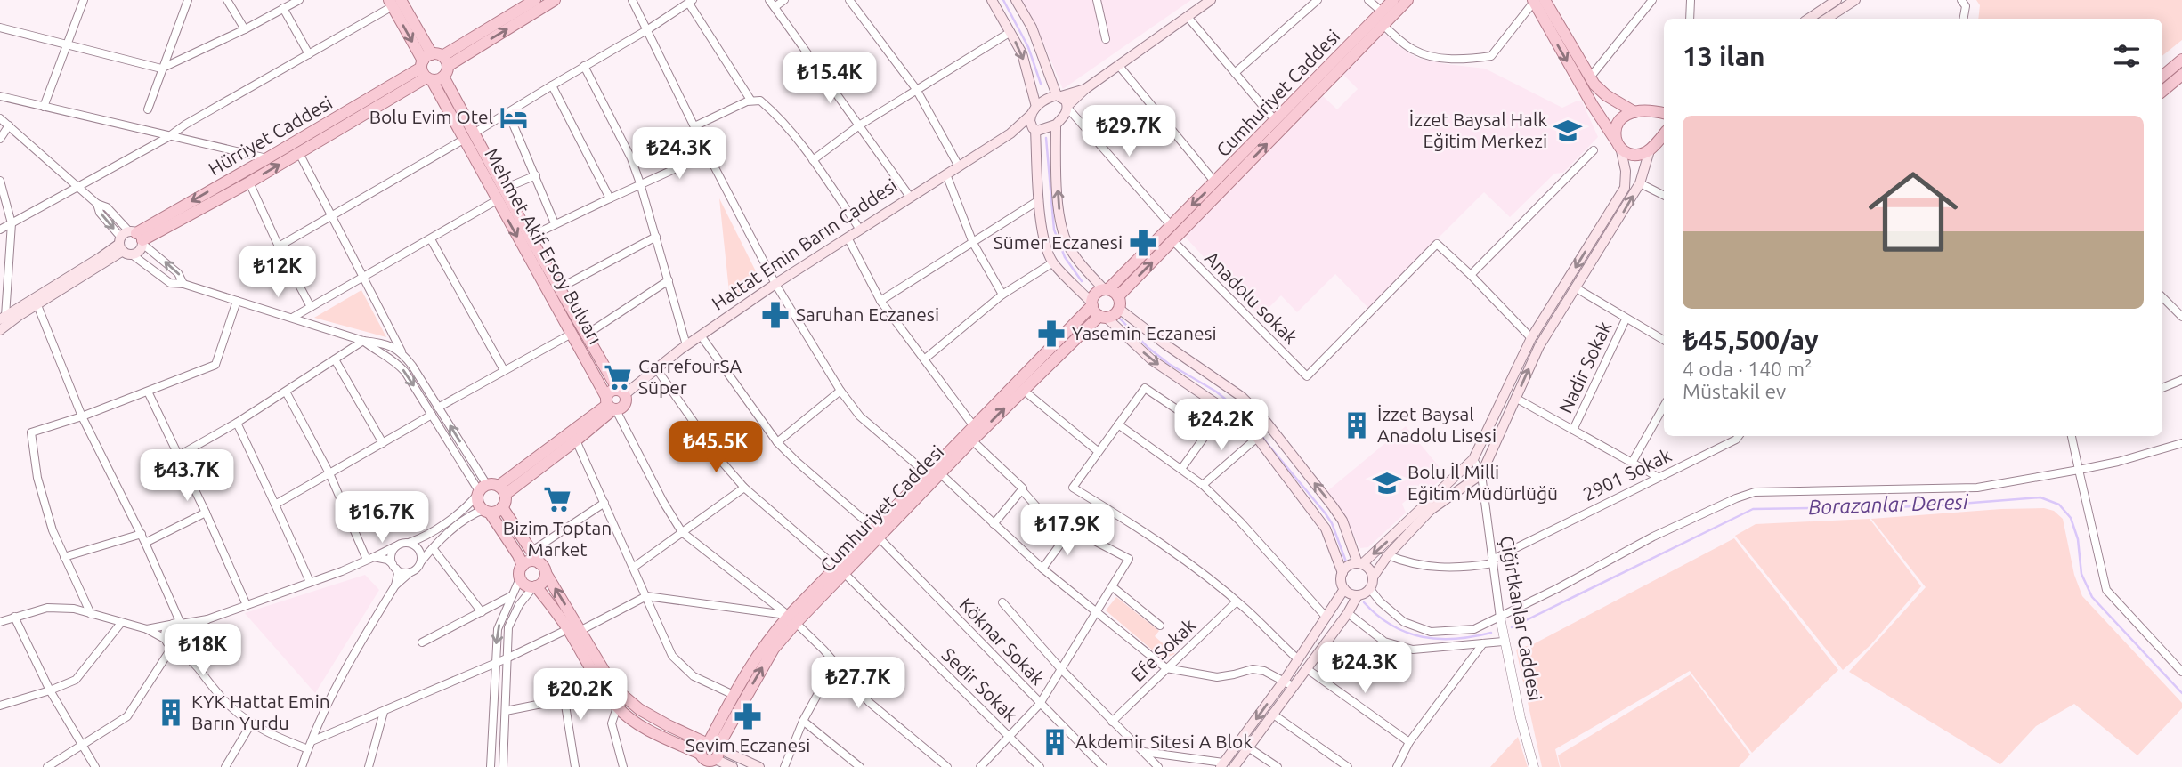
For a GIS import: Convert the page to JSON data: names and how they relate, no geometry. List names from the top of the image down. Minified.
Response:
{"streets":{"main road":["Cumhuriyet Caddesi","Hürriyet Caddesi","Hattat Emin Barın Caddesi","Mehmet Akif Ersoy Bulvarı"],"street":["Anadolu sokak","Nadir Sokak","2901 Sokak","Çiğirtkanlar Caddesi","Köknar Sokak","Efe Sokak","Sedir Sokak"]},"crossings":[["Cumhuriyet Caddesi","Anadolu sokak"],["Cumhuriyet Caddesi","Köknar Sokak"],["Cumhuriyet Caddesi","Sedir Sokak"],["Hürriyet Caddesi","Mehmet Akif Ersoy Bulvarı"],["Hattat Emin Barın Caddesi","Mehmet Akif Ersoy Bulvarı"],["Hattat Emin Barın Caddesi","Köknar Sokak"],["Hattat Emin Barın Caddesi","Sedir Sokak"],["2901 Sokak","Çiğirtkanlar Caddesi"]],"water":["Borazanlar Deresi"],"places":{"hotel":["Bolu Evim Otel"],"school or university":["İzzet Baysal Halk Eğitim Merkezi","Bolu İl Milli Eğitim Müdürlüğü"],"pharmacy":["Sümer Eczanesi","Saruhan Eczanesi","Yasemin Eczanesi","Sevim Eczanesi"],"supermarket":["CarrefourSA Süper","Bizim Toptan Market"],"building":["İzzet Baysal Anadolu Lisesi","KYK Hattat Emin Barın Yurdu","Akdemir Sitesi A Blok"]},"page":{"heading":"13 ilan","price":["₺15.4K","₺29.7K","₺24.3K","₺12K","₺24.2K","₺45.5K","₺43.7K","₺16.7K","₺17.9K","₺18K","₺24.3K","₺27.7K","₺20.2K"],"list":[{"name":"₺45,500/ay","note":"4 oda · 140 m² · Müstakil ev"}]}}
